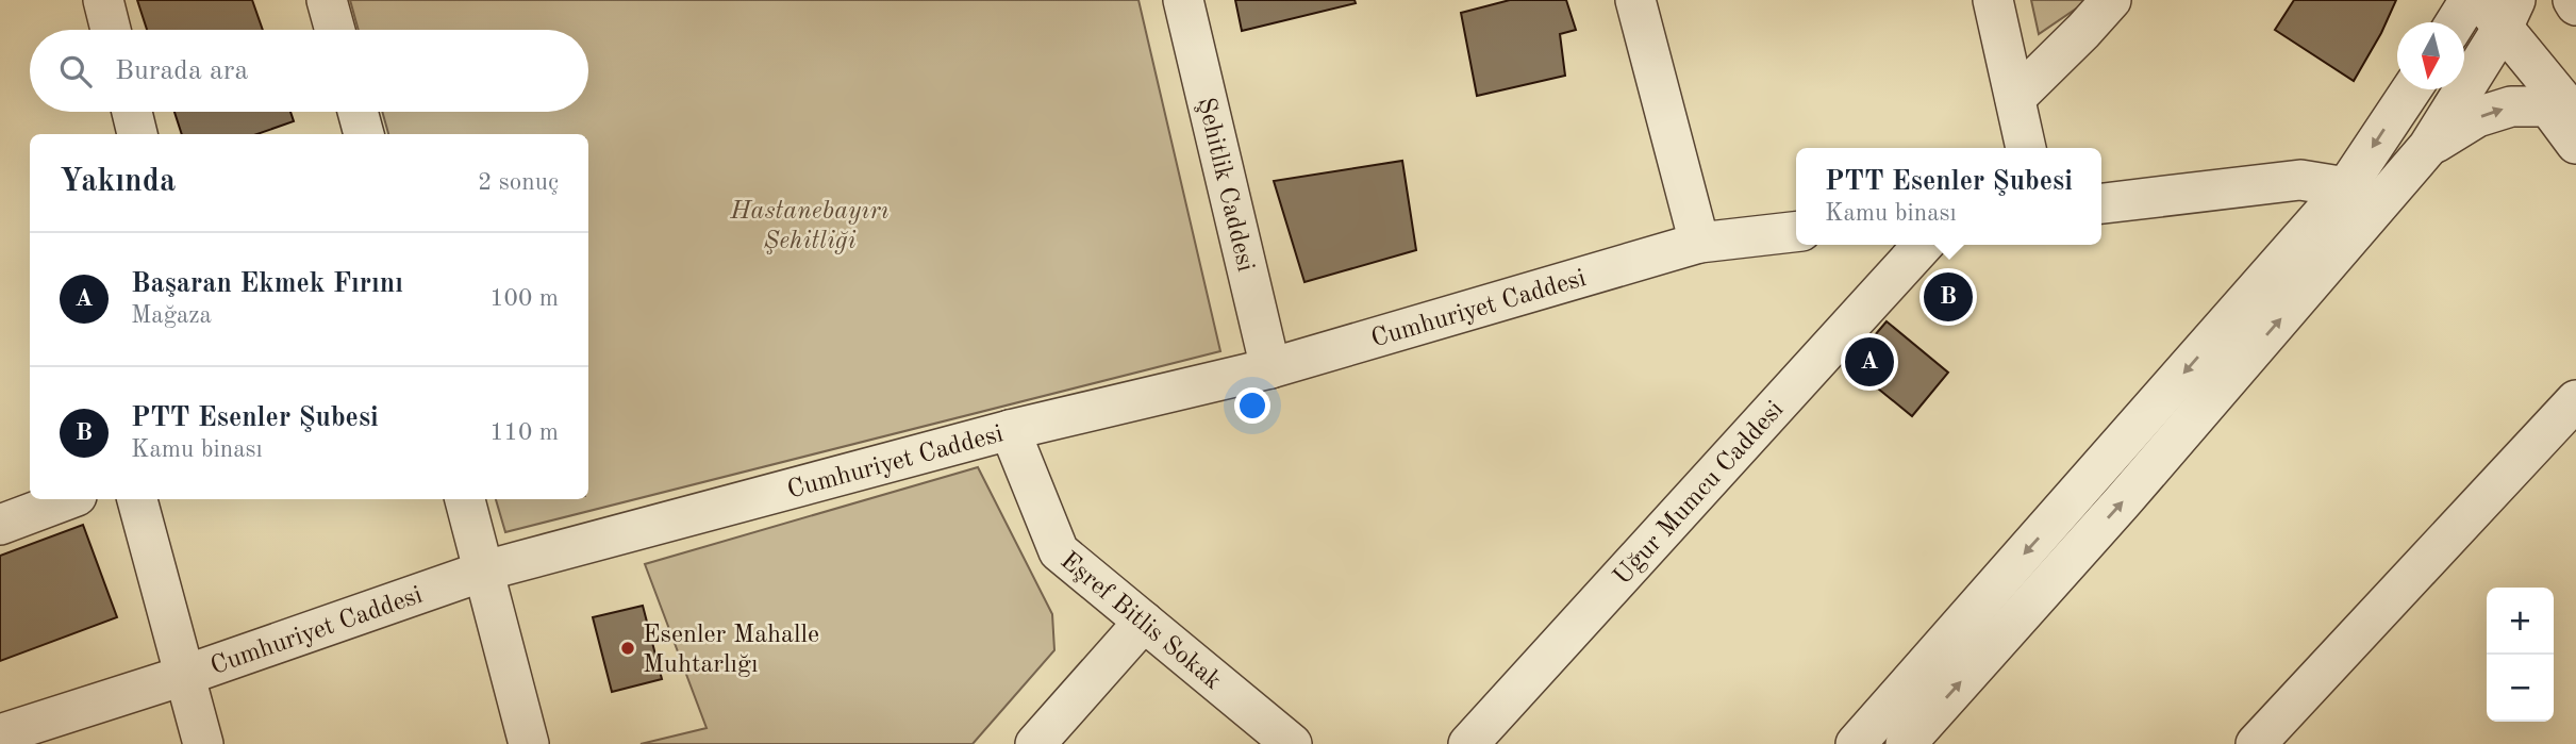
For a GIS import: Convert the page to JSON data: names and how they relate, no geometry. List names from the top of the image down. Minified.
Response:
{"streets":{"street":["Şehitlik Caddesi","Cumhuriyet Caddesi","Uğur Mumcu Caddesi","Eşref Bitlis Sokak"]},"crossings":[["Şehitlik Caddesi","Cumhuriyet Caddesi"],["Cumhuriyet Caddesi","Eşref Bitlis Sokak"]],"parks":["Hastanebayırı Şehitliği"],"places":["Esenler Mahalle Muhtarlığı"],"north":"bottom","page":{"search":"Burada ara","heading":["Yakında","2 sonuç"],"popup":["PTT Esenler Şubesi","Kamu binası"],"list":[{"mark":"A","name":"Başaran Ekmek Fırını","note":"Mağaza","value":"100 m"},{"mark":"B","name":"PTT Esenler Şubesi","note":"Kamu binası","value":"110 m"}],"pins":["B","A"],"map_buttons":["+","−"]}}
